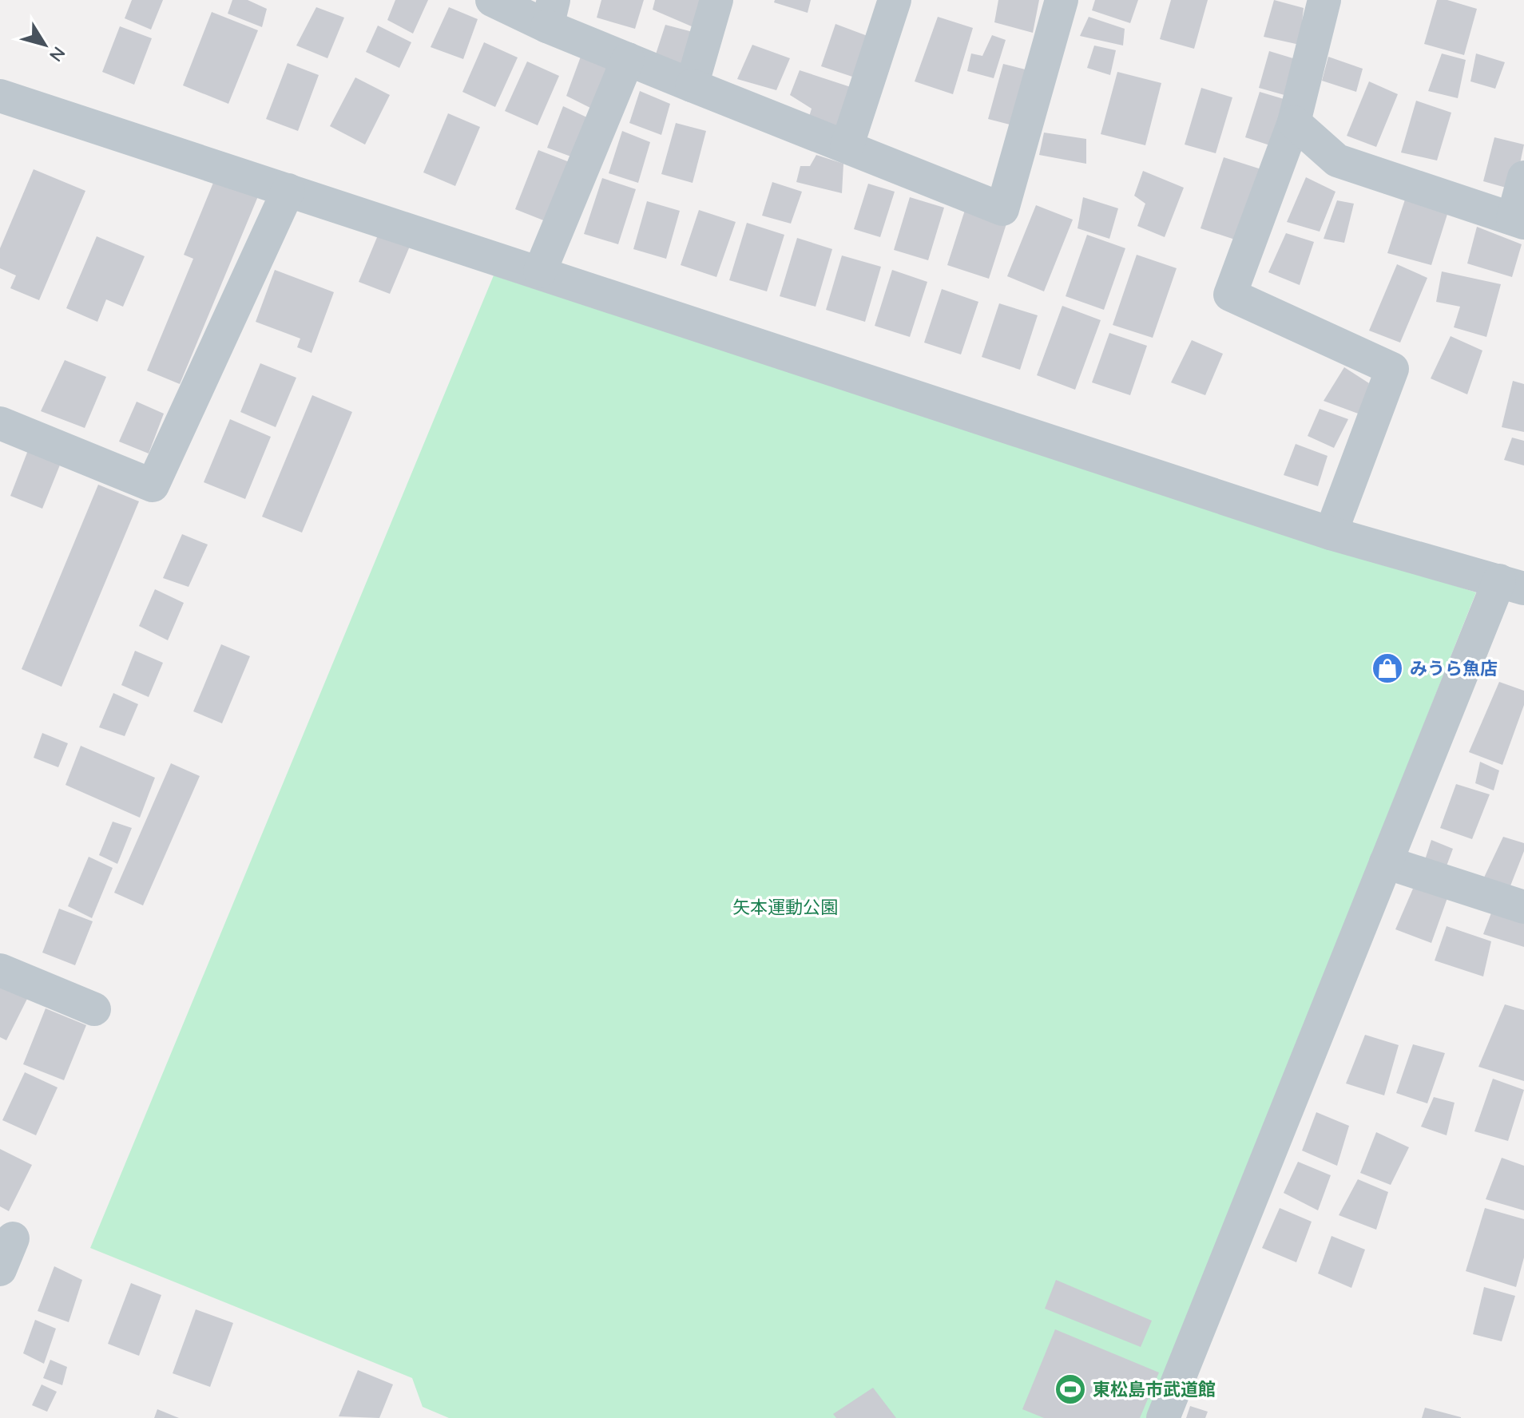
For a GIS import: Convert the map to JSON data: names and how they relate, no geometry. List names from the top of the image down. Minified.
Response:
{"parks":["矢本運動公園"],"places":{"shop":["みうら魚店"],"sports":["東松島市武道館"]},"north":"bottom right"}
